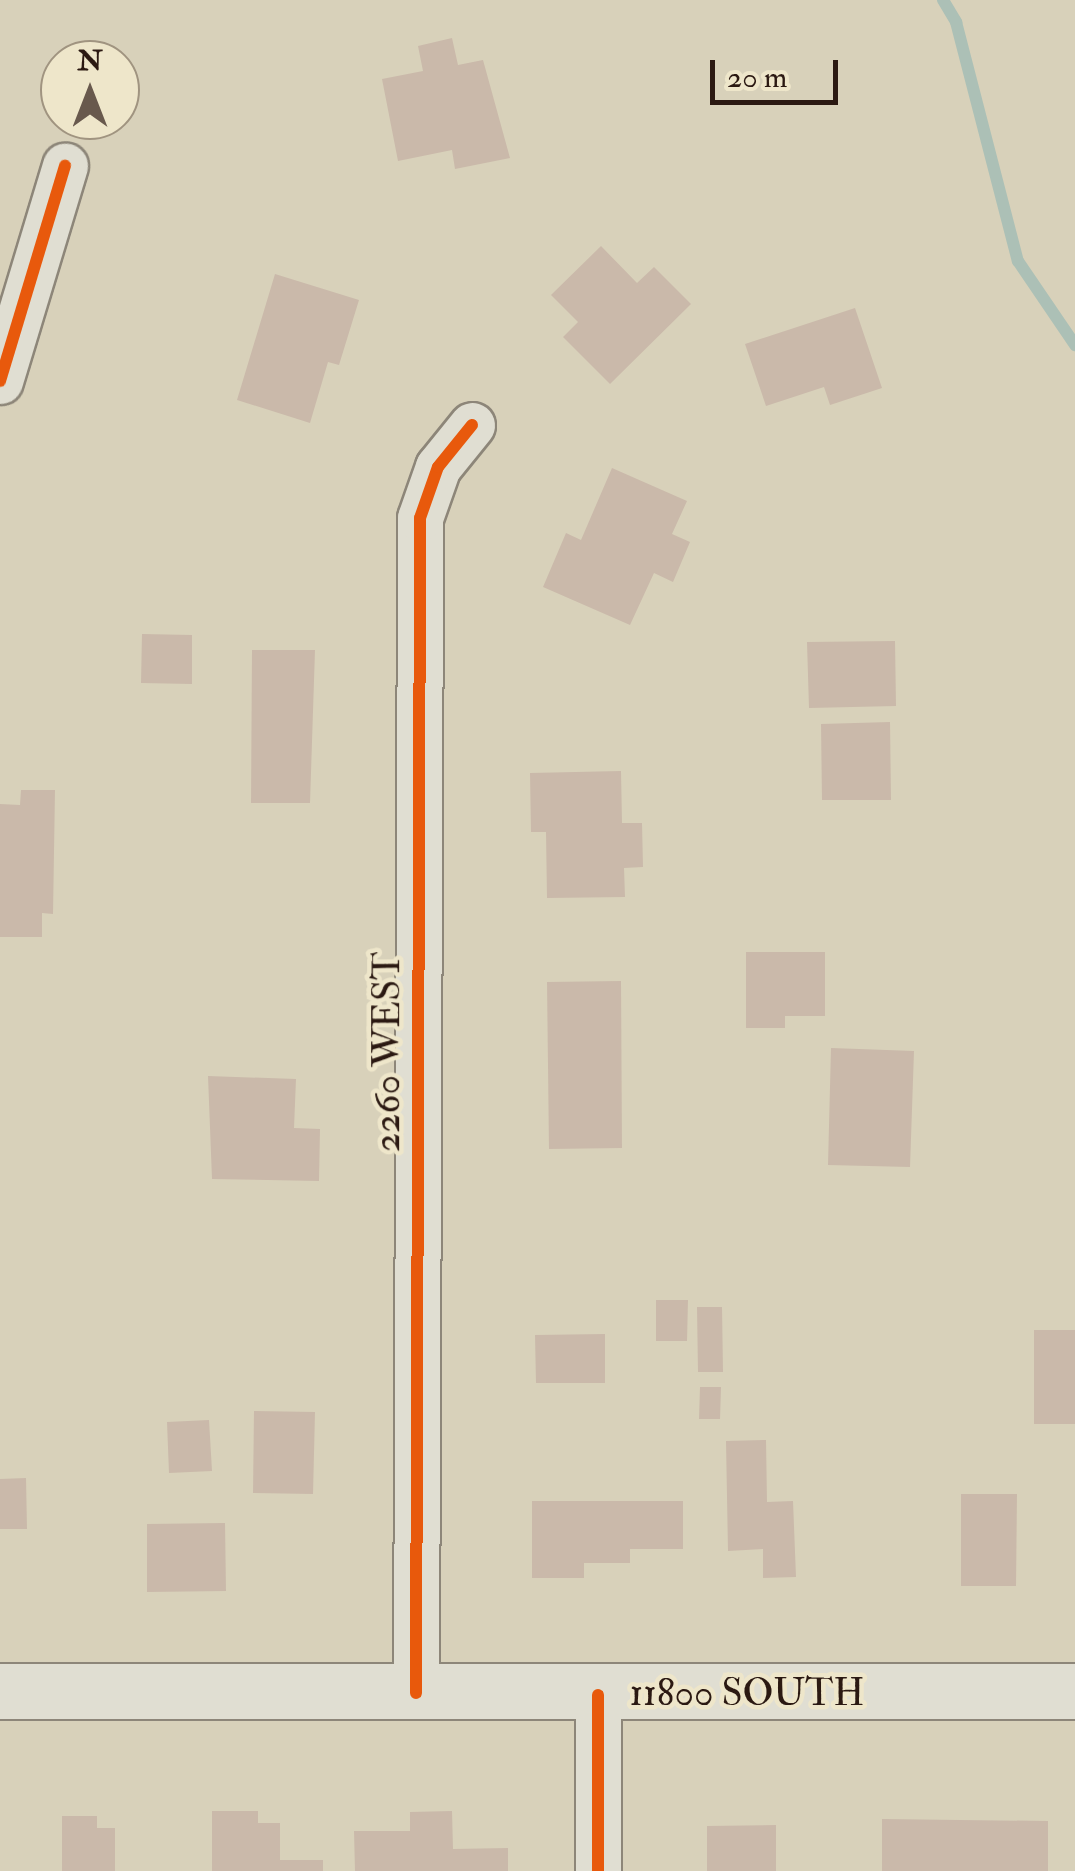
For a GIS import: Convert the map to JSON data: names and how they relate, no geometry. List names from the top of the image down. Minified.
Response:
{"streets":{"main road":["11800 SOUTH"],"street":["2260 WEST"]},"crossings":[["2260 WEST","11800 SOUTH"]],"scale_bar":"20 m","north":"top"}
